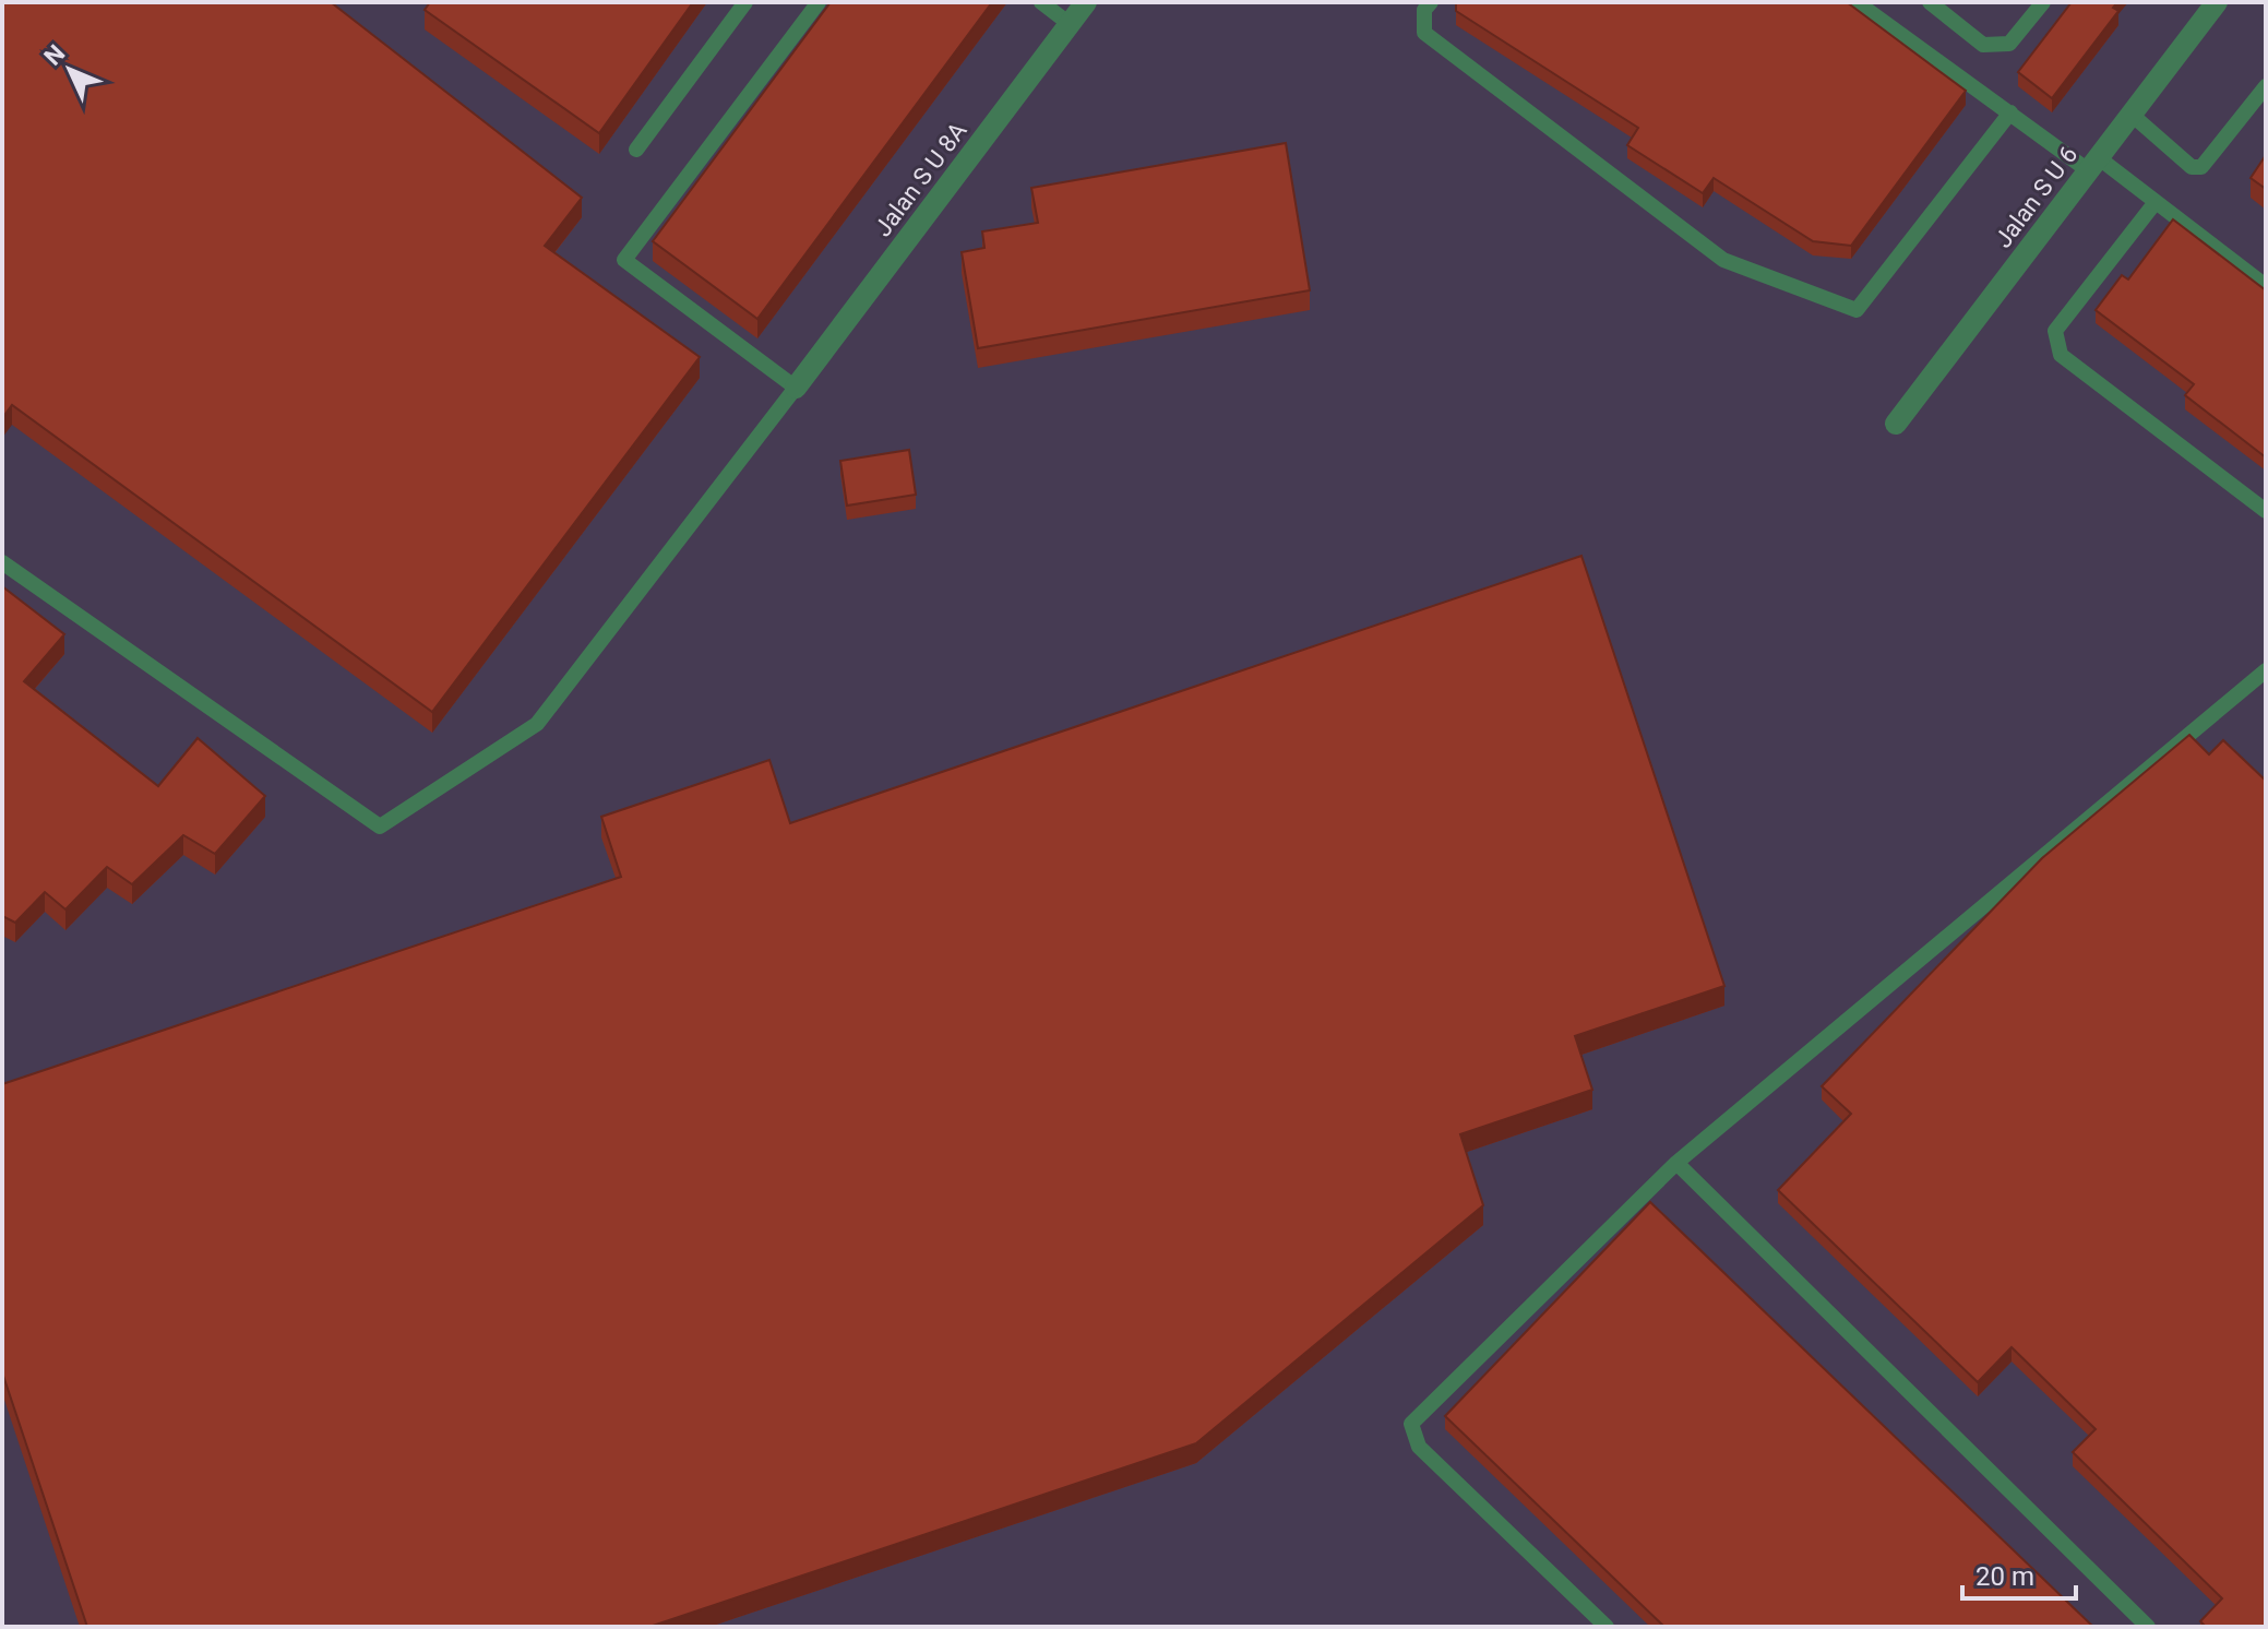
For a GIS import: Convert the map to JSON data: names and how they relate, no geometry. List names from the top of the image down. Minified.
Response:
{"streets":{"street":["Jalan S U 8A","Jalan S U 6"]},"scale_bar":"20 m","north":"top left"}
